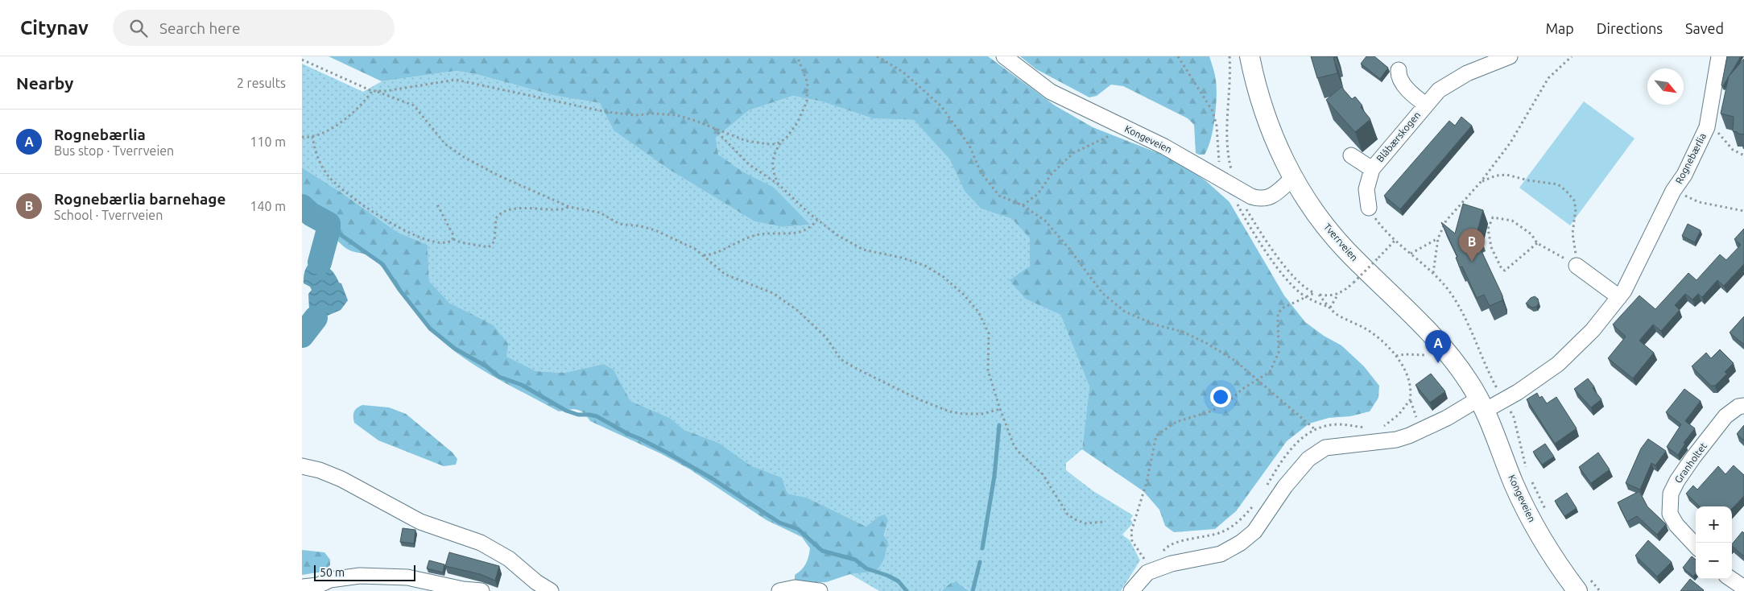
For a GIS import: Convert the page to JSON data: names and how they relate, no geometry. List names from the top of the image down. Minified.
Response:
{"streets":{"main road":["Kongeveien","Tverrveien"],"street":["Blåbærskogen","Rognebærlia","Granholtet"]},"crossings":[["Kongeveien","Rognebærlia"],["Kongeveien","Tverrveien"],["Rognebærlia","Tverrveien"]],"scale_bar":"50 m","north":"bottom right","page":{"header":"Citynav","search":"Search here","nav":["Map","Directions","Saved"],"heading":["Nearby","2 results"],"list":[{"mark":"A","name":"Rognebærlia","note":"Bus stop · Tverrveien","value":"110 m"},{"mark":"B","name":"Rognebærlia barnehage","note":"School · Tverrveien","value":"140 m"}],"pins":["B","A"],"map_buttons":["+","−"],"scale":"50 m"}}
